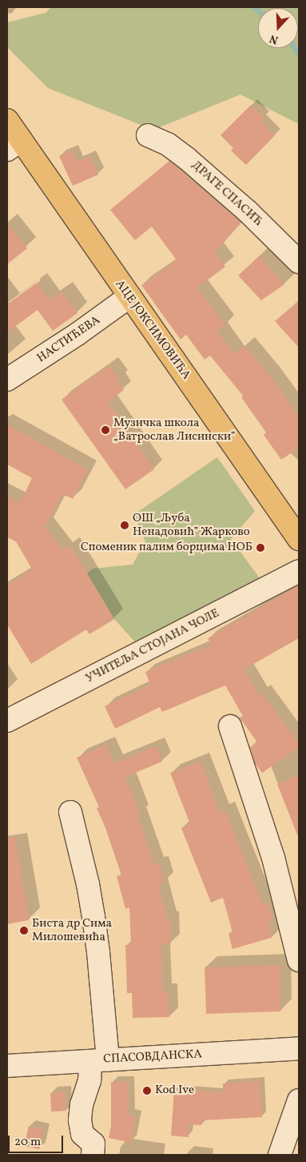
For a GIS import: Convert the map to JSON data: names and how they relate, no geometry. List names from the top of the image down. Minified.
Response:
{"streets":{"main road":["АЦЕ ЈОКСИМОВИЋА"],"street":["ДРАГЕ СПАСИЋ","НАСТИЋЕВА","УЧИТЕЉА СТОЈАНА ЧОЛЕ","СПАСОВДАНСКА"]},"crossings":[["АЦЕ ЈОКСИМОВИЋА","НАСТИЋЕВА"]],"places":["Музичка школа „Ватрослав Лисински”","ОШ „Љуба Ненадовић” Жарково","Споменик палим борцима НОБ","Биста др Сима Милошевића","Kod Ive"],"scale_bar":"20 m","north":"bottom"}
